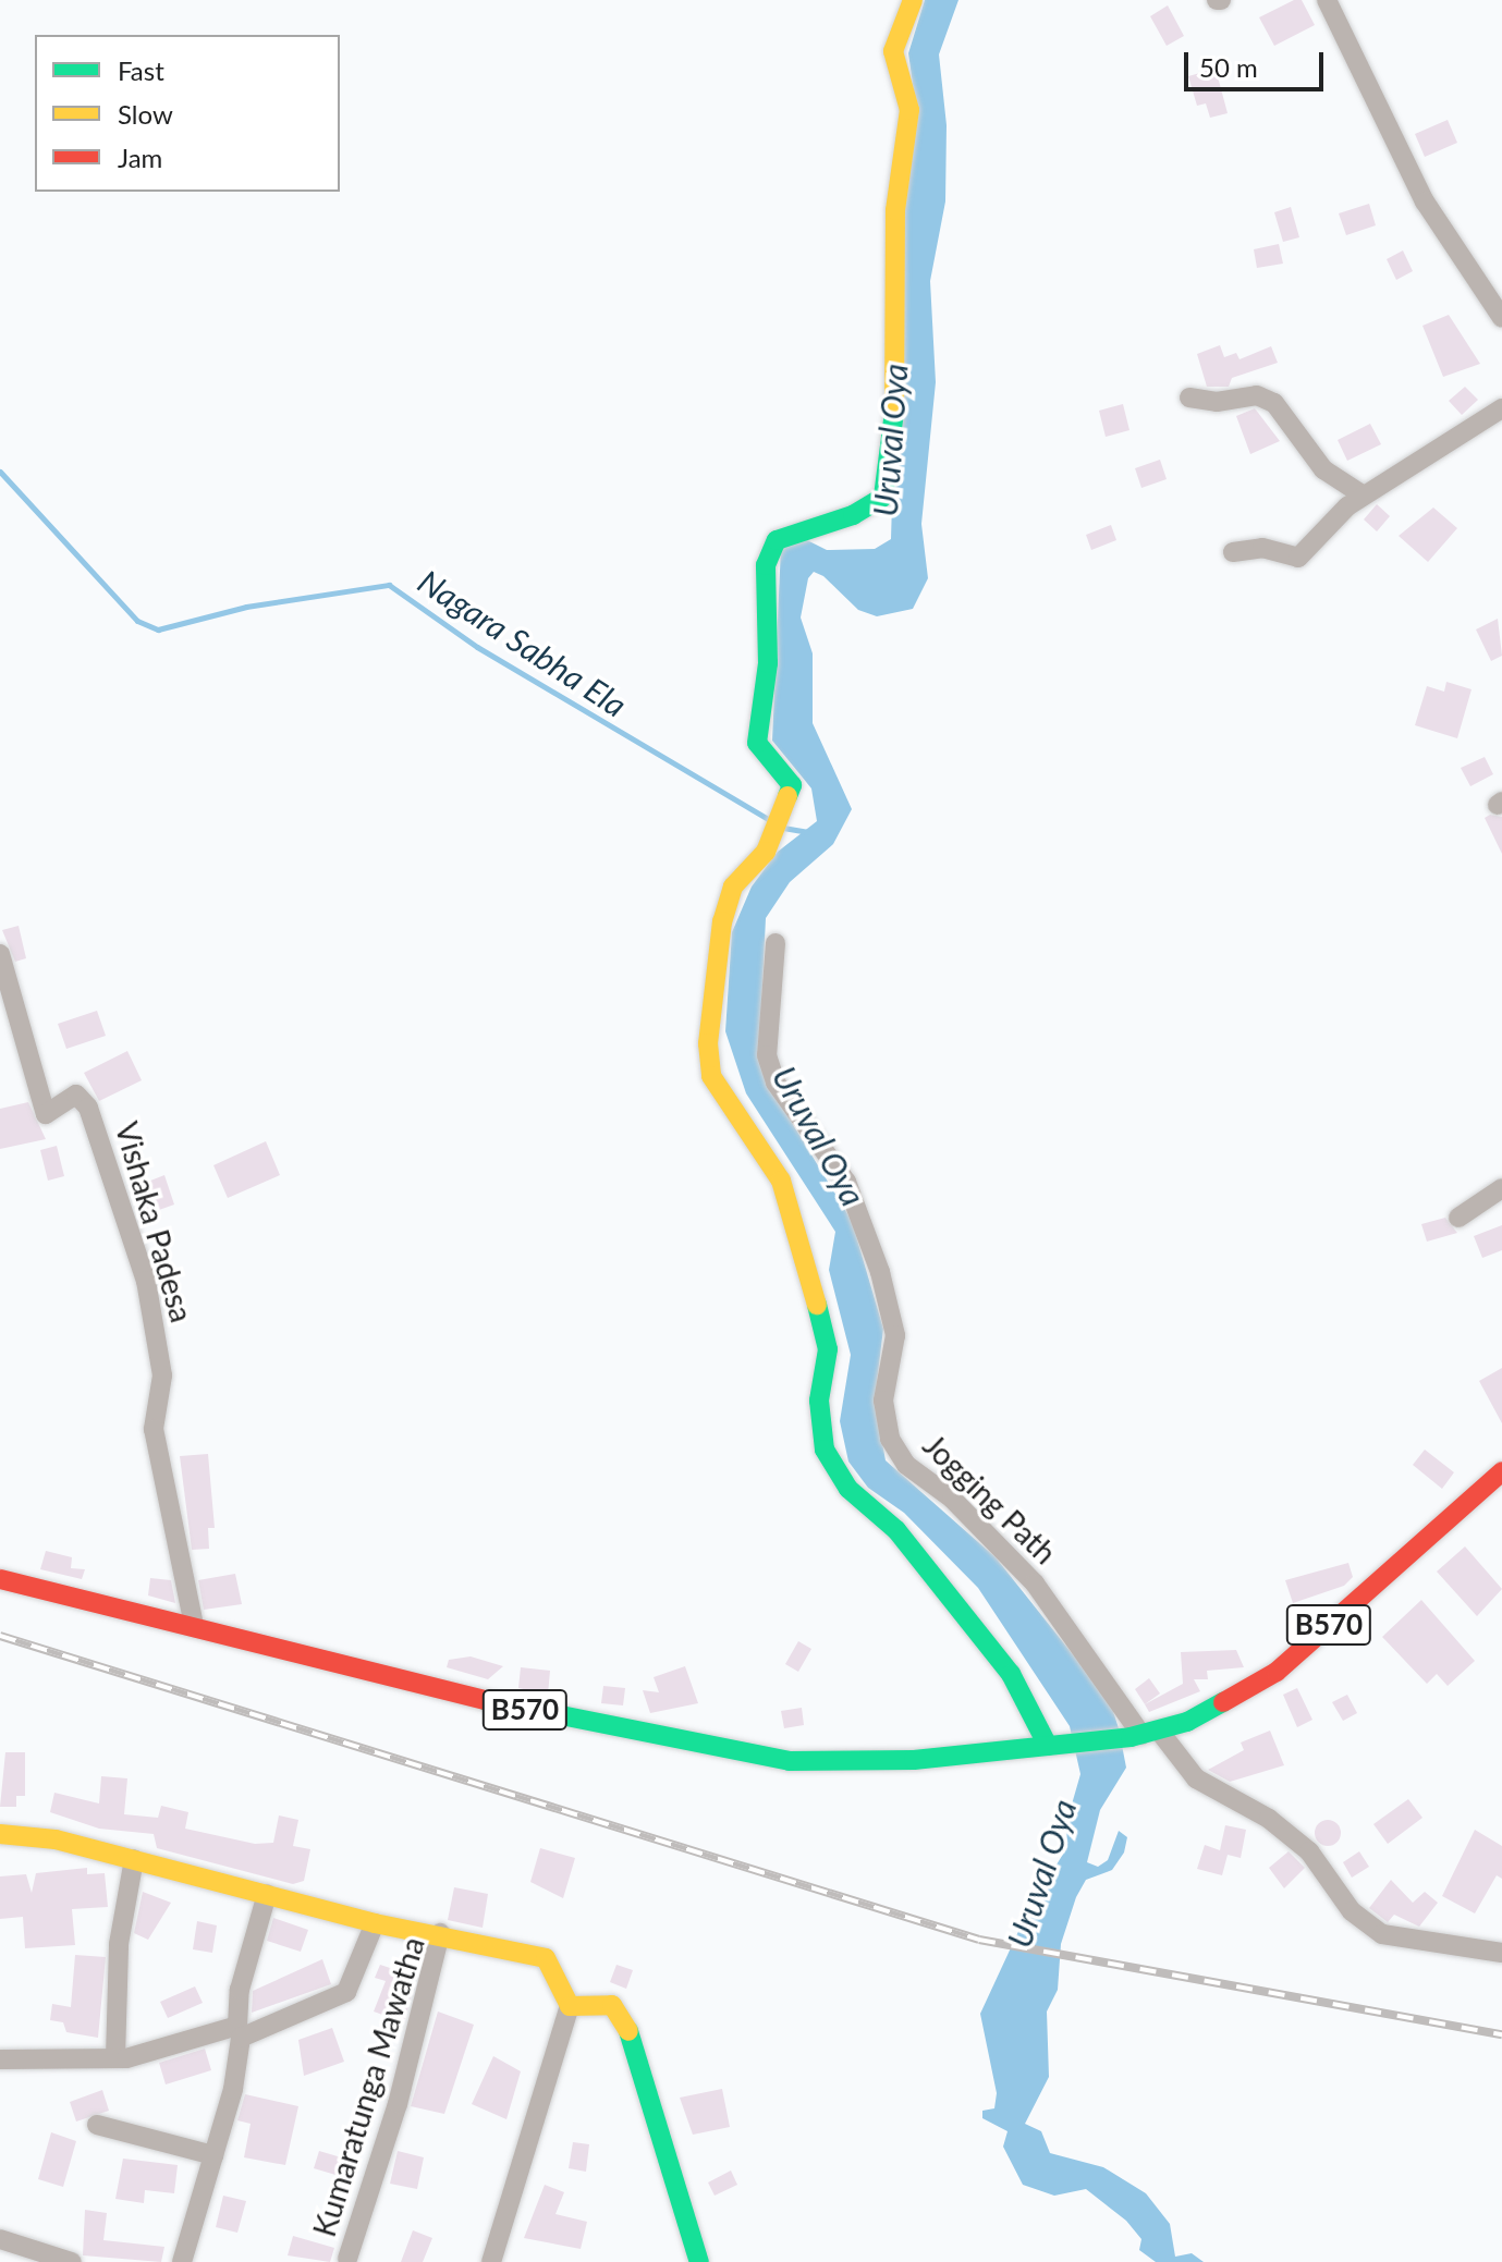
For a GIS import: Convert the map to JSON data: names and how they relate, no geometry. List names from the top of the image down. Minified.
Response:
{"streets":{"street":["Vishaka Padesa","Jogging Path","B570","Kumaratunga Mawatha"]},"crossings":[["Vishaka Padesa","B570"],["Jogging Path","B570"]],"water":["Uruval Oya","Nagara Sabha Ela"],"legend":["Fast","Slow","Jam"],"scale_bar":"50 m"}
